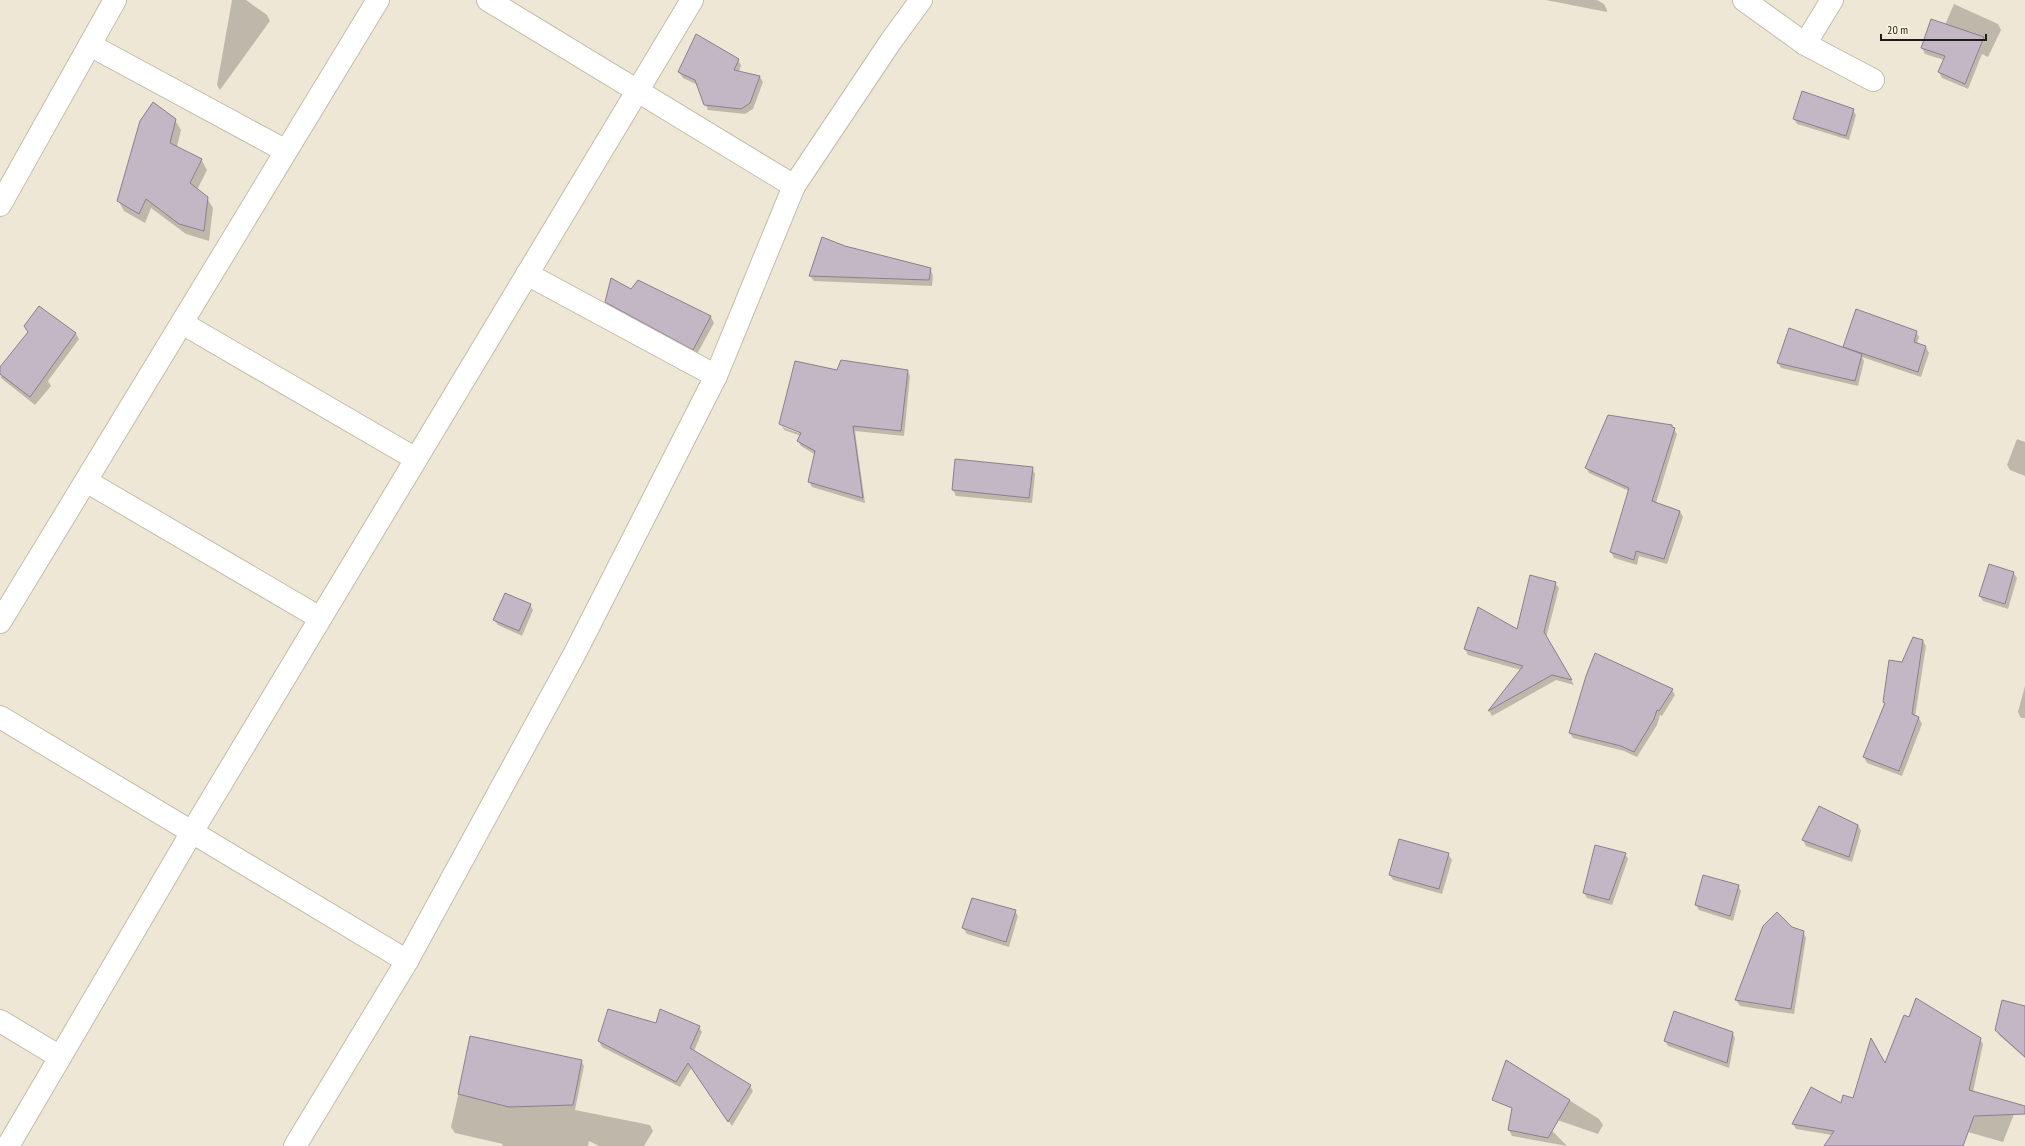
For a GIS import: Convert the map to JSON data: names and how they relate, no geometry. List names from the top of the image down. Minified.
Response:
{"scale_bar":"20 m"}
